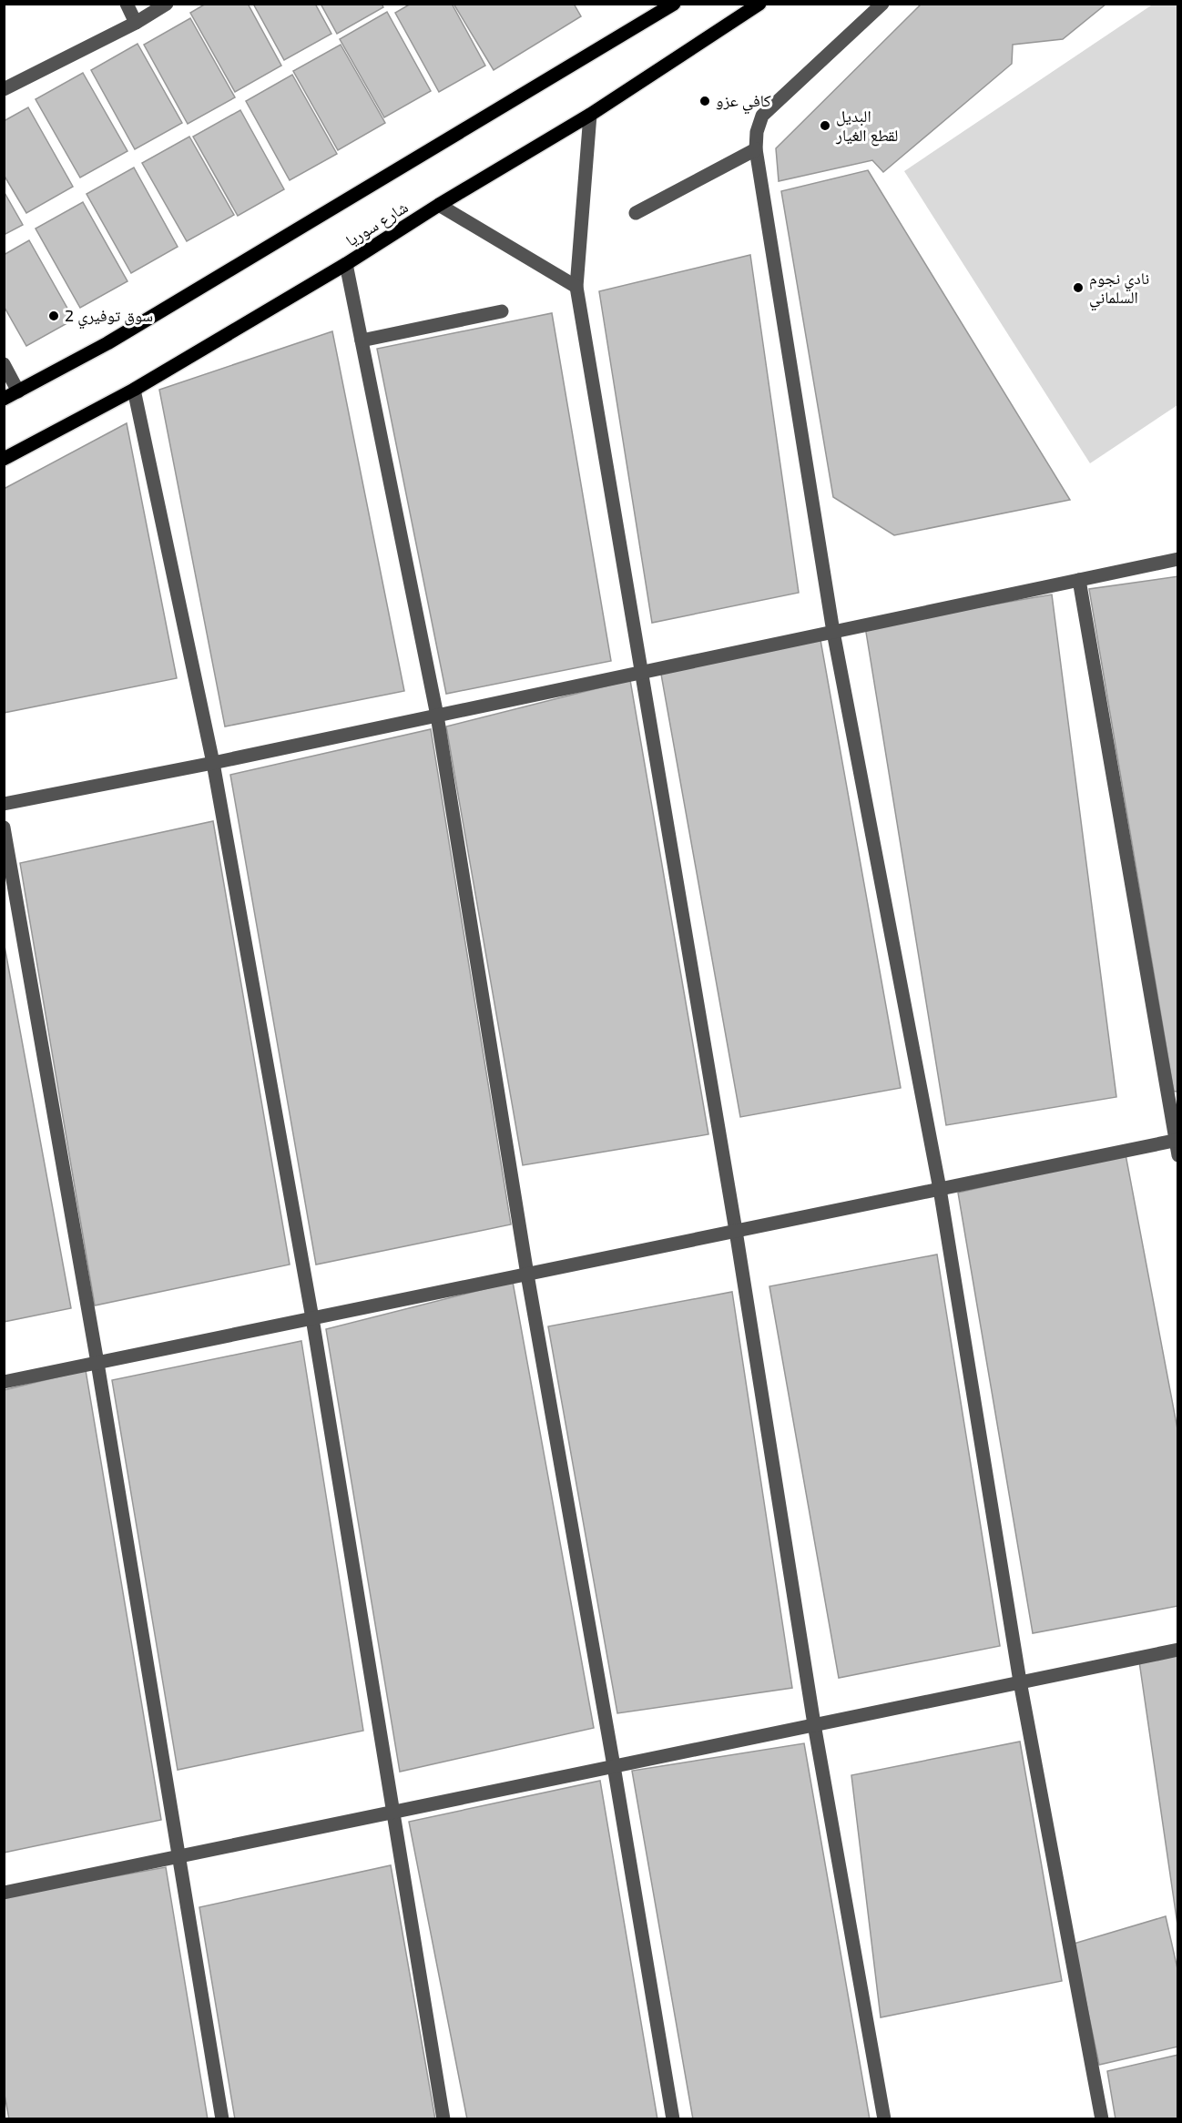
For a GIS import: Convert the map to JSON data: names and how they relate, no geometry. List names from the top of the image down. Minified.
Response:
{"streets":{"main road":["شارع سوريا"]},"places":["كافي عزو","البديل لقطع الغيار","نادي نجوم السلماني","سوق توفيري 2"]}
